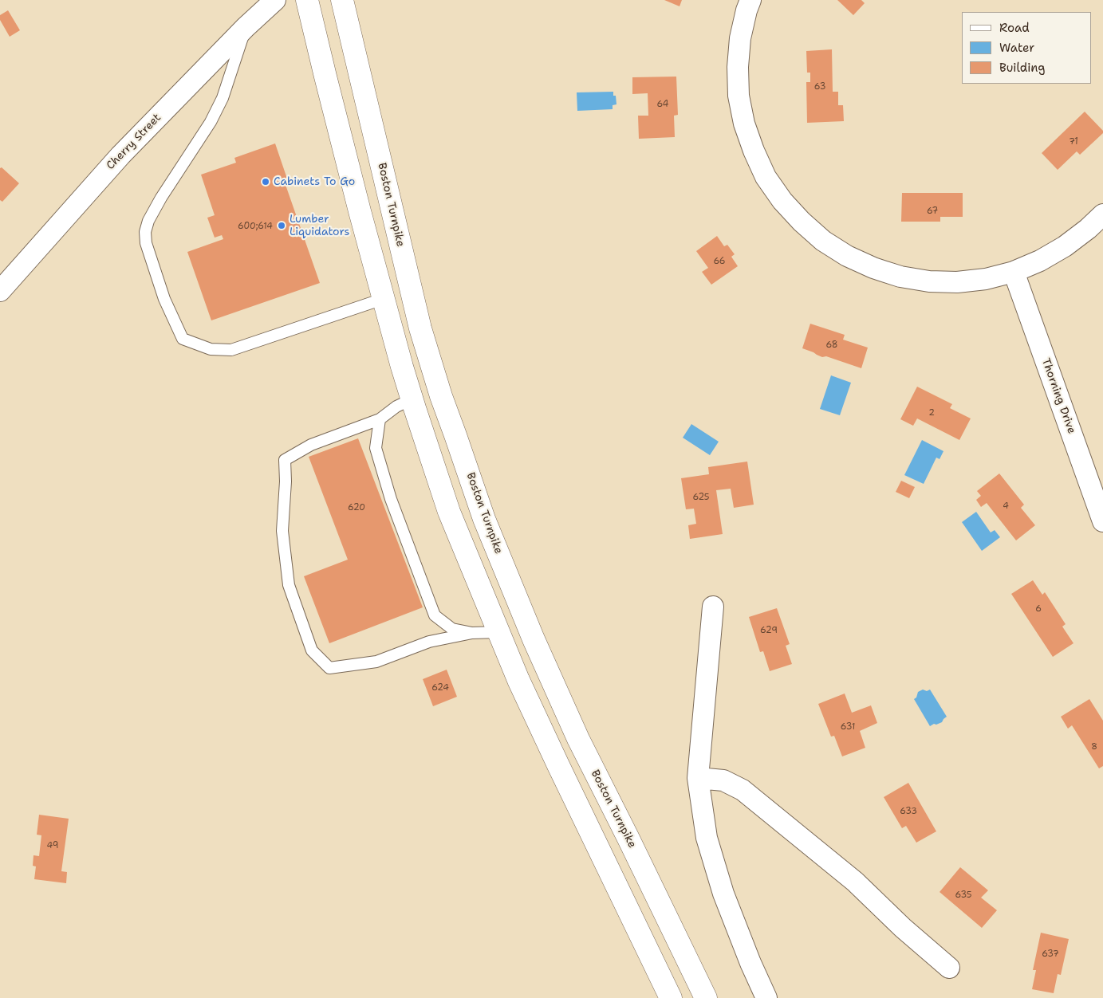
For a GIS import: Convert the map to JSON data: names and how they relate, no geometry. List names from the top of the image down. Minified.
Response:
{"streets":{"highway":["Boston Turnpike"],"street":["Cherry Street","Thorning Drive"]},"places":["Cabinets To Go","Lumber Liquidators"],"house_numbers":["63","64","71","67","600;614","66","68","2","625","4","620","6","629","624","631","8","633","49","635","637"],"legend":["Road","Water","Building"]}
